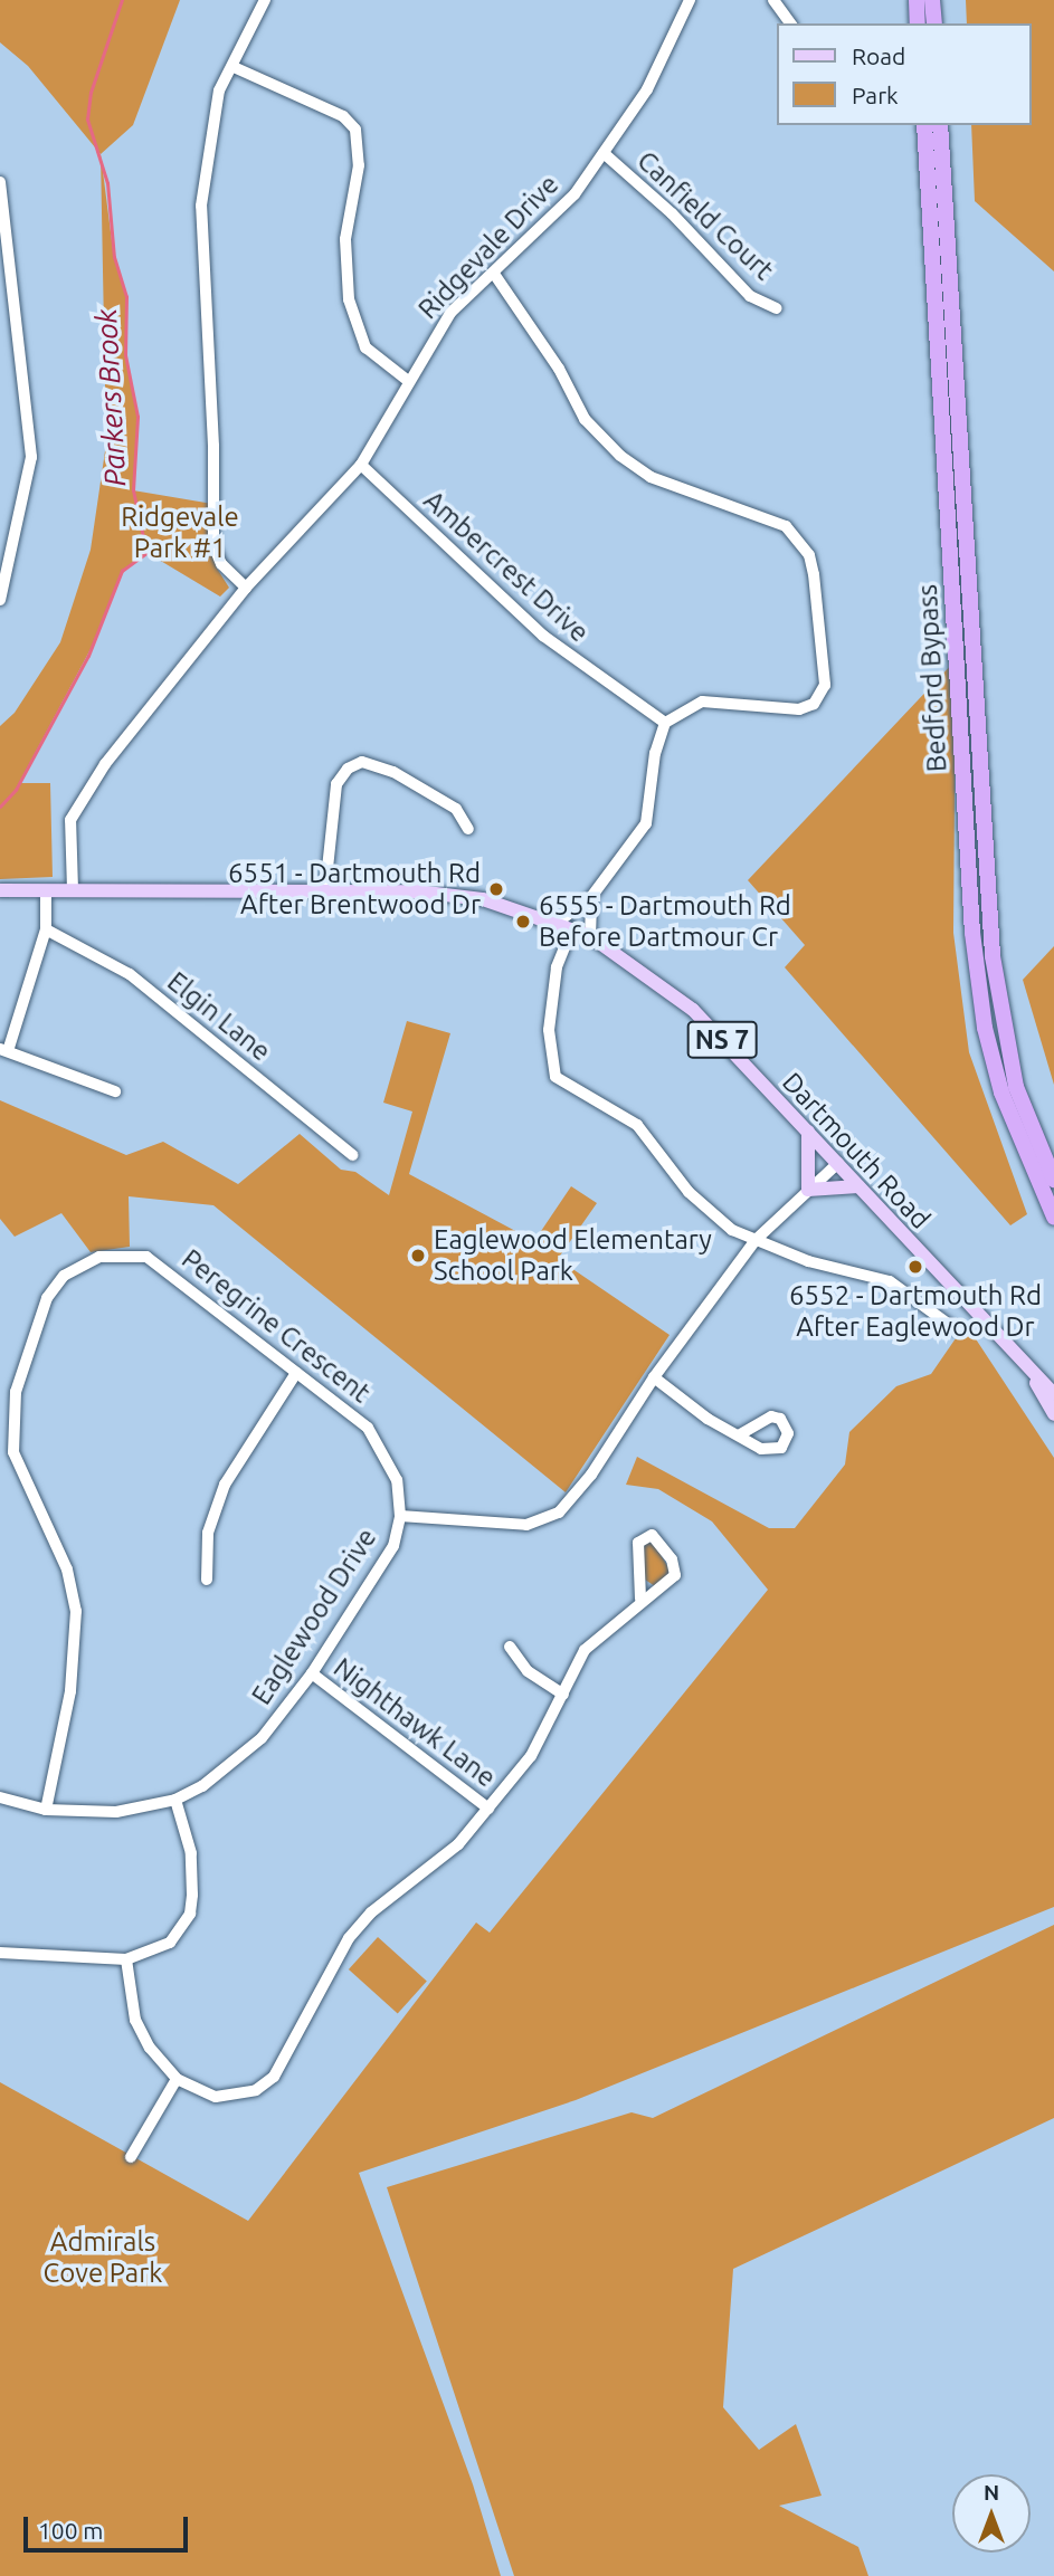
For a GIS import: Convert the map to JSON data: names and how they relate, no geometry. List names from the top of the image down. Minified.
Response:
{"streets":{"highway":["Bedford Bypass"],"main road":["NS 7","Dartmouth Road"],"street":["Canfield Court","Ridgevale Drive","Ambercrest Drive","Elgin Lane","Peregrine Crescent","Eaglewood Drive","Nighthawk Lane"]},"crossings":[["Canfield Court","Ridgevale Drive"],["Ridgevale Drive","Ambercrest Drive"],["Ridgevale Drive","Dartmouth Road"],["Dartmouth Road","Eaglewood Drive"],["Peregrine Crescent","Eaglewood Drive"],["Eaglewood Drive","Nighthawk Lane"]],"water":["Parkers Brook"],"parks":["Ridgevale Park #1","Admirals Cove Park"],"places":["6551 - Dartmouth Rd After Brentwood Dr","6555 - Dartmouth Rd Before Dartmour Cr","Eaglewood Elementary School Park","6552 - Dartmouth Rd After Eaglewood Dr"],"legend":["Road","Park"],"scale_bar":"100 m","north":"top"}
